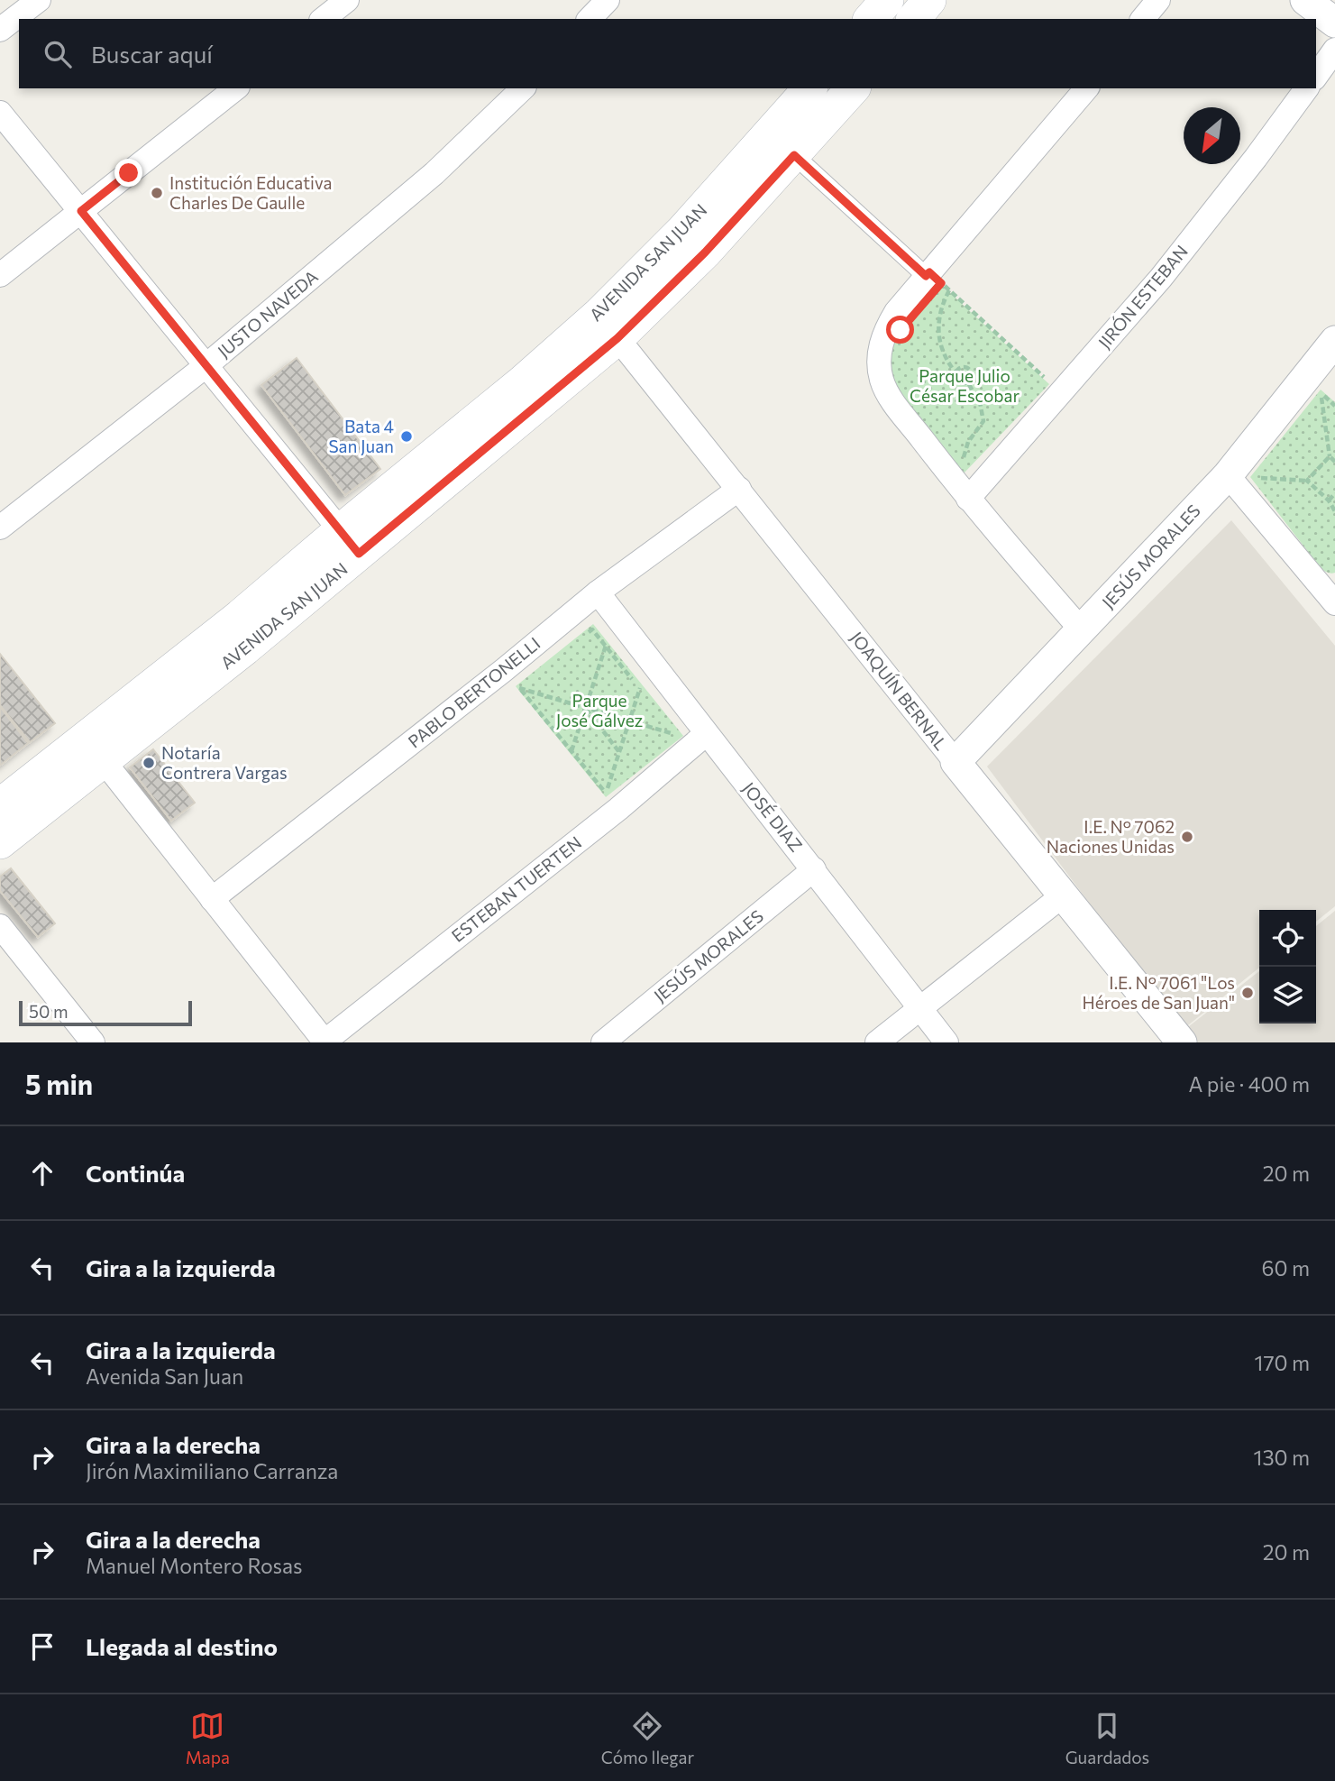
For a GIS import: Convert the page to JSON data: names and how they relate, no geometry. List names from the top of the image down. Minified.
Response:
{"streets":{"main road":["AVENIDA SAN JUAN"],"street":["JIRÓN ESTEBAN","JUSTO NAVEDA","JESÚS MORALES","JOAQUÍN BERNAL","PABLO BERTONELLI","JOSÉ DIAZ","ESTEBAN TUERTEN"]},"crossings":[["AVENIDA SAN JUAN","JOAQUÍN BERNAL"],["JESÚS MORALES","JOAQUÍN BERNAL"],["JESÚS MORALES","JOSÉ DIAZ"],["JOAQUÍN BERNAL","PABLO BERTONELLI"],["PABLO BERTONELLI","JOSÉ DIAZ"],["JOSÉ DIAZ","ESTEBAN TUERTEN"]],"parks":["Parque Julio César Escobar","Parque José Gálvez"],"places":["Institución Educativa Charles De Gaulle","Bata 4 San Juan","Notaría Contrera Vargas","I.E. N° 7062 Naciones Unidas","I.E. N° 7061 \"Los Héroes de San Juan\""],"scale_bar":"50 m","north":"bottom left","page":{"search":"Buscar aquí","scale":"50 m","heading":["5 min","A pie · 400 m"],"list":[["Continúa","20 m"],["Gira a la izquierda","60 m"],["Gira a la izquierda","Avenida San Juan","170 m"],["Gira a la derecha","Jirón Maximiliano Carranza","130 m"],["Gira a la derecha","Manuel Montero Rosas","20 m"],"Llegada al destino"],"nav":["Mapa","Cómo llegar","Guardados"]}}
